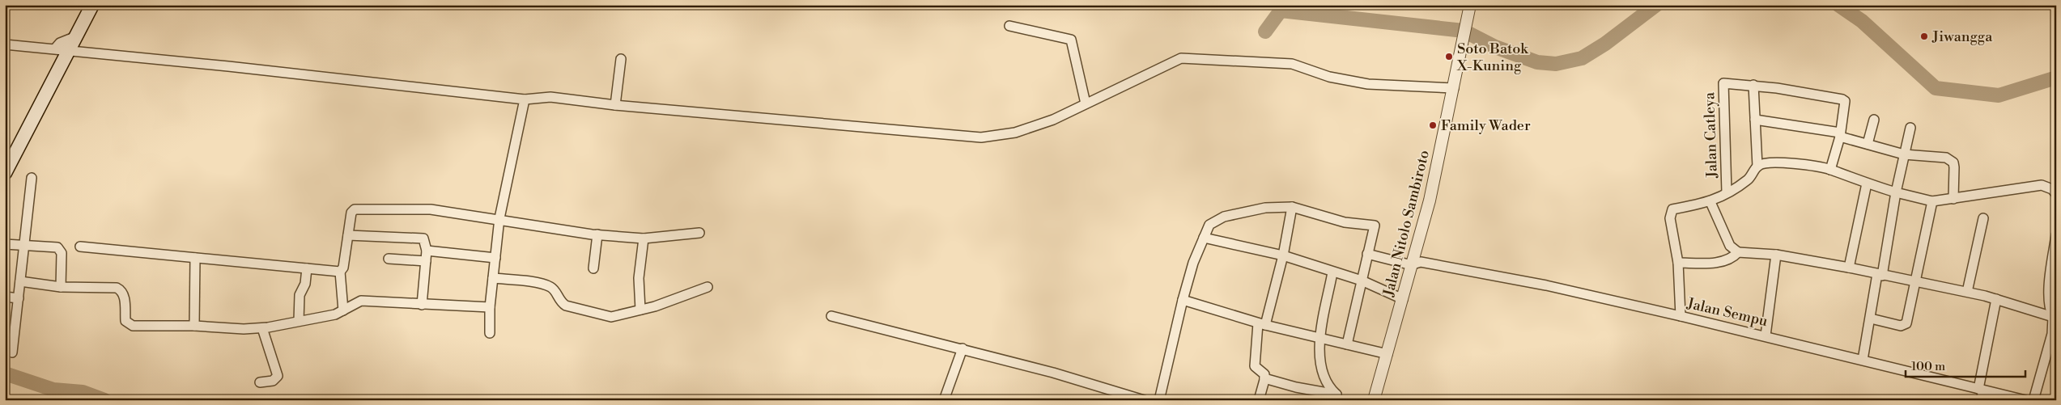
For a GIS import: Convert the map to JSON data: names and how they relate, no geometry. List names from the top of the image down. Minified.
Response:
{"streets":{"street":["Jalan Catleya","Jalan Nitolo Sambiroto","Jalan Sempu"]},"crossings":[["Jalan Nitolo Sambiroto","Jalan Sempu"]],"places":["Jiwangga","Soto Batok X-Kuning","Family Wader"],"scale_bar":"100 m"}
